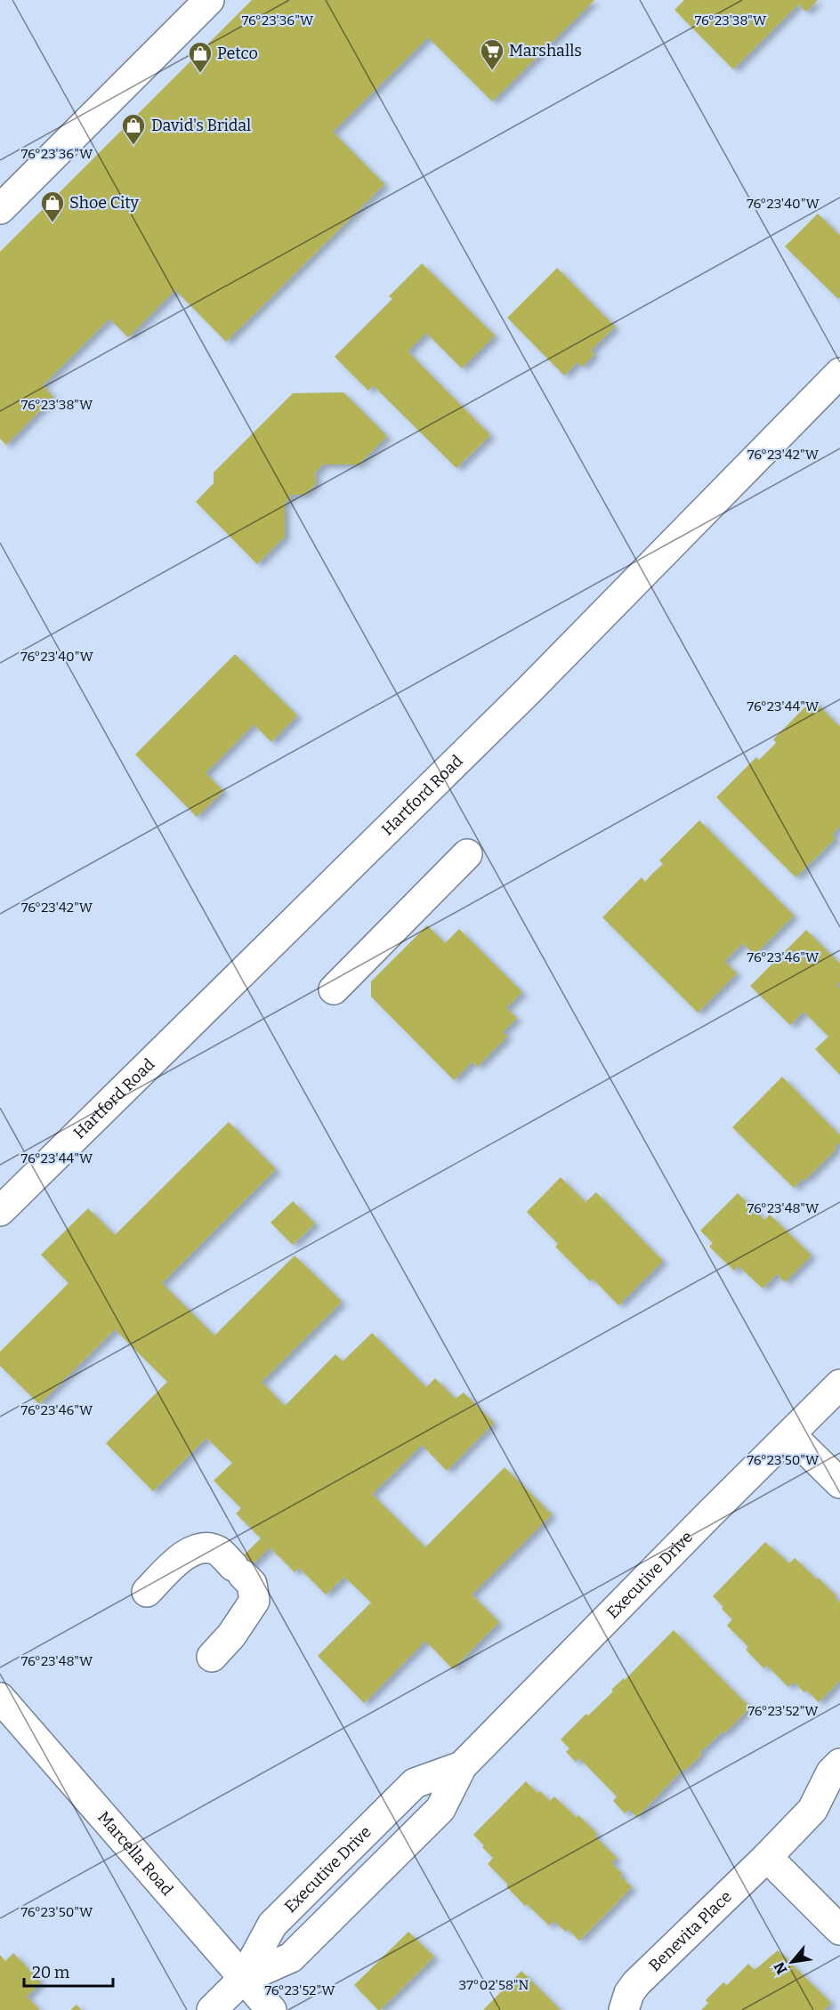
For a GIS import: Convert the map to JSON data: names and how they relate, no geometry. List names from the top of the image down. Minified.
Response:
{"streets":{"street":["Hartford Road","Executive Drive","Marcella Road","Benevita Place"]},"crossings":[["Executive Drive","Marcella Road"]],"places":{"supermarket":["Marshalls"],"shop":["Petco","David's Bridal","Shoe City"]},"scale_bar":"20 m","north":"bottom left","coordinates":["76°23'38\"W","76°23'36\"W","76°23'40\"W","76°23'42\"W","76°23'44\"W","76°23'46\"W","76°23'48\"W","76°23'50\"W","76°23'52\"W","37°02'58\"N"]}
